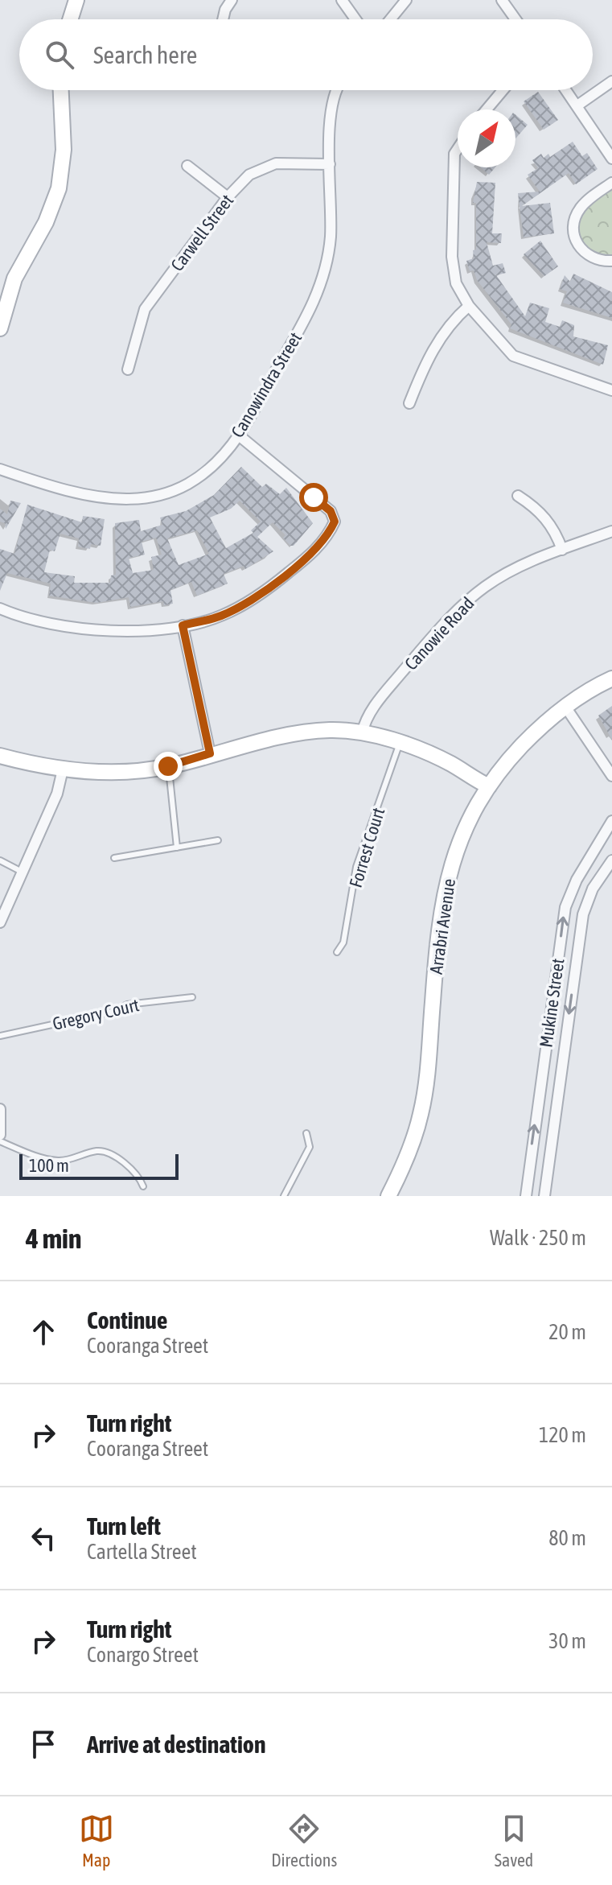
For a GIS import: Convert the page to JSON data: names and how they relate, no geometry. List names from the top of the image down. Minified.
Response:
{"streets":{"street":["Carwell Street","Canowindra Street","Canowie Road","Arrabri Avenue","Mukine Street"],"lane":["Forrest Court","Gregory Court"]},"crossings":[["Carwell Street","Canowindra Street"]],"scale_bar":"100 m","north":"top right","page":{"search":"Search here","scale":"100 m","heading":["4 min","Walk · 250 m"],"list":[["Continue","Cooranga Street","20 m"],["Turn right","Cooranga Street","120 m"],["Turn left","Cartella Street","80 m"],["Turn right","Conargo Street","30 m"],"Arrive at destination"],"nav":["Map","Directions","Saved"]}}
